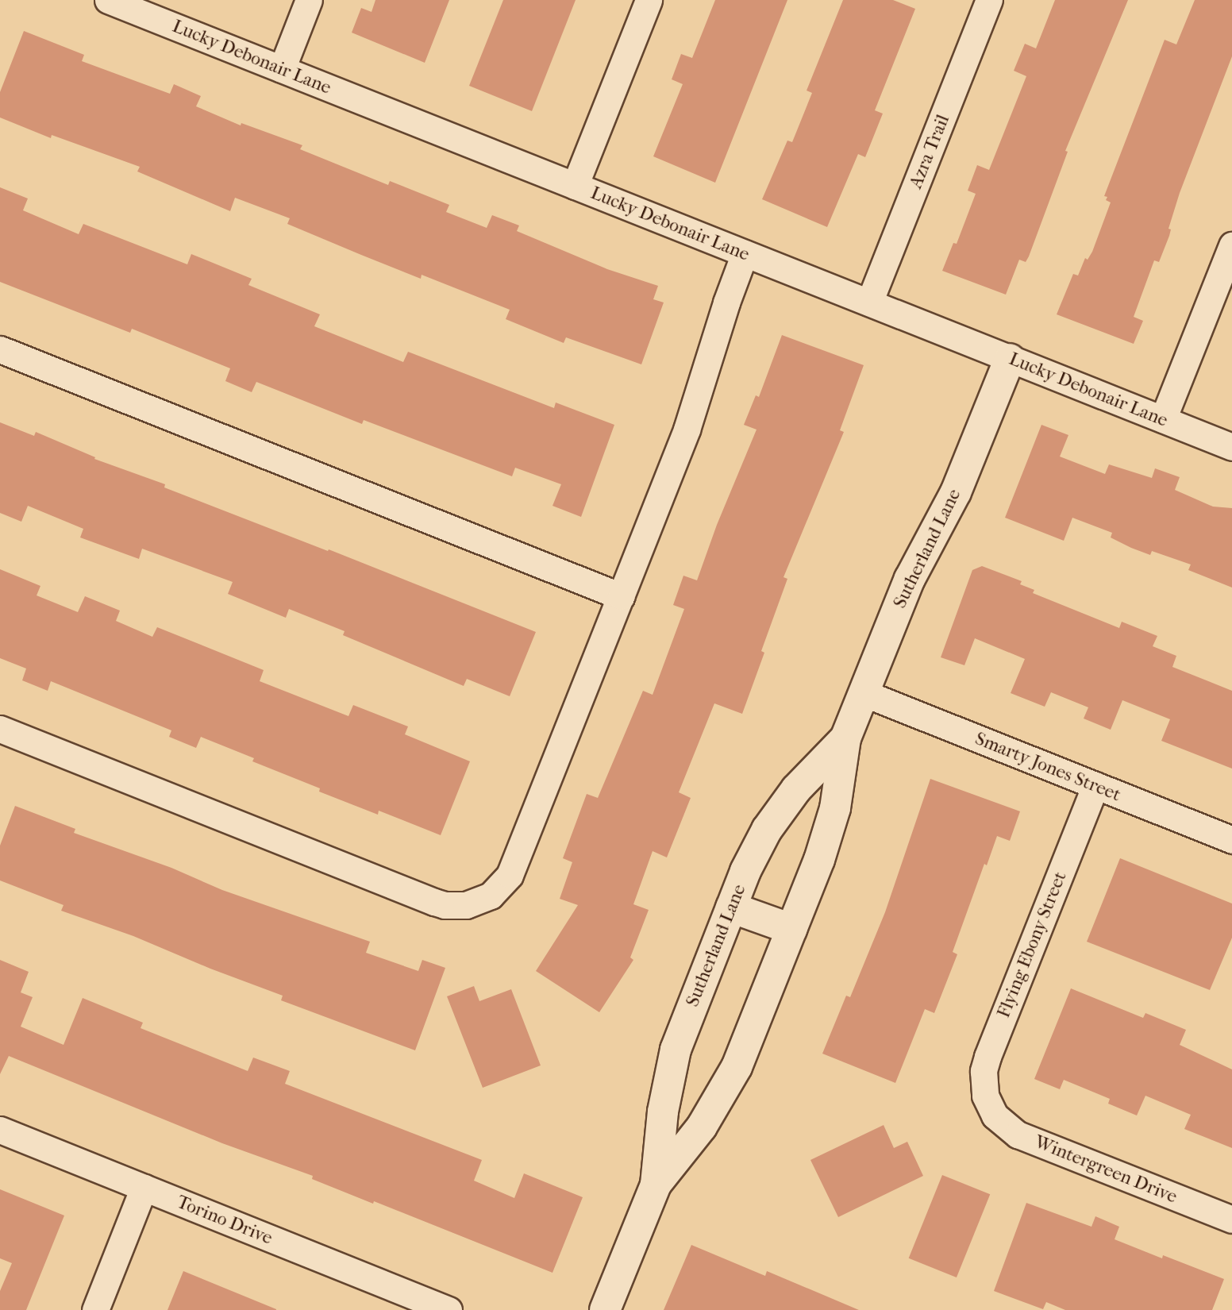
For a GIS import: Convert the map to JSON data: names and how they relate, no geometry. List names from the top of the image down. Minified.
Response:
{"streets":{"street":["Lucky Debonair Lane","Azra Trail","Sutherland Lane","Smarty Jones Street","Flying Ebony Street","Wintergreen Drive","Torino Drive"]},"crossings":[["Lucky Debonair Lane","Azra Trail"],["Lucky Debonair Lane","Sutherland Lane"],["Sutherland Lane","Smarty Jones Street"],["Smarty Jones Street","Flying Ebony Street"],["Flying Ebony Street","Wintergreen Drive"]]}
